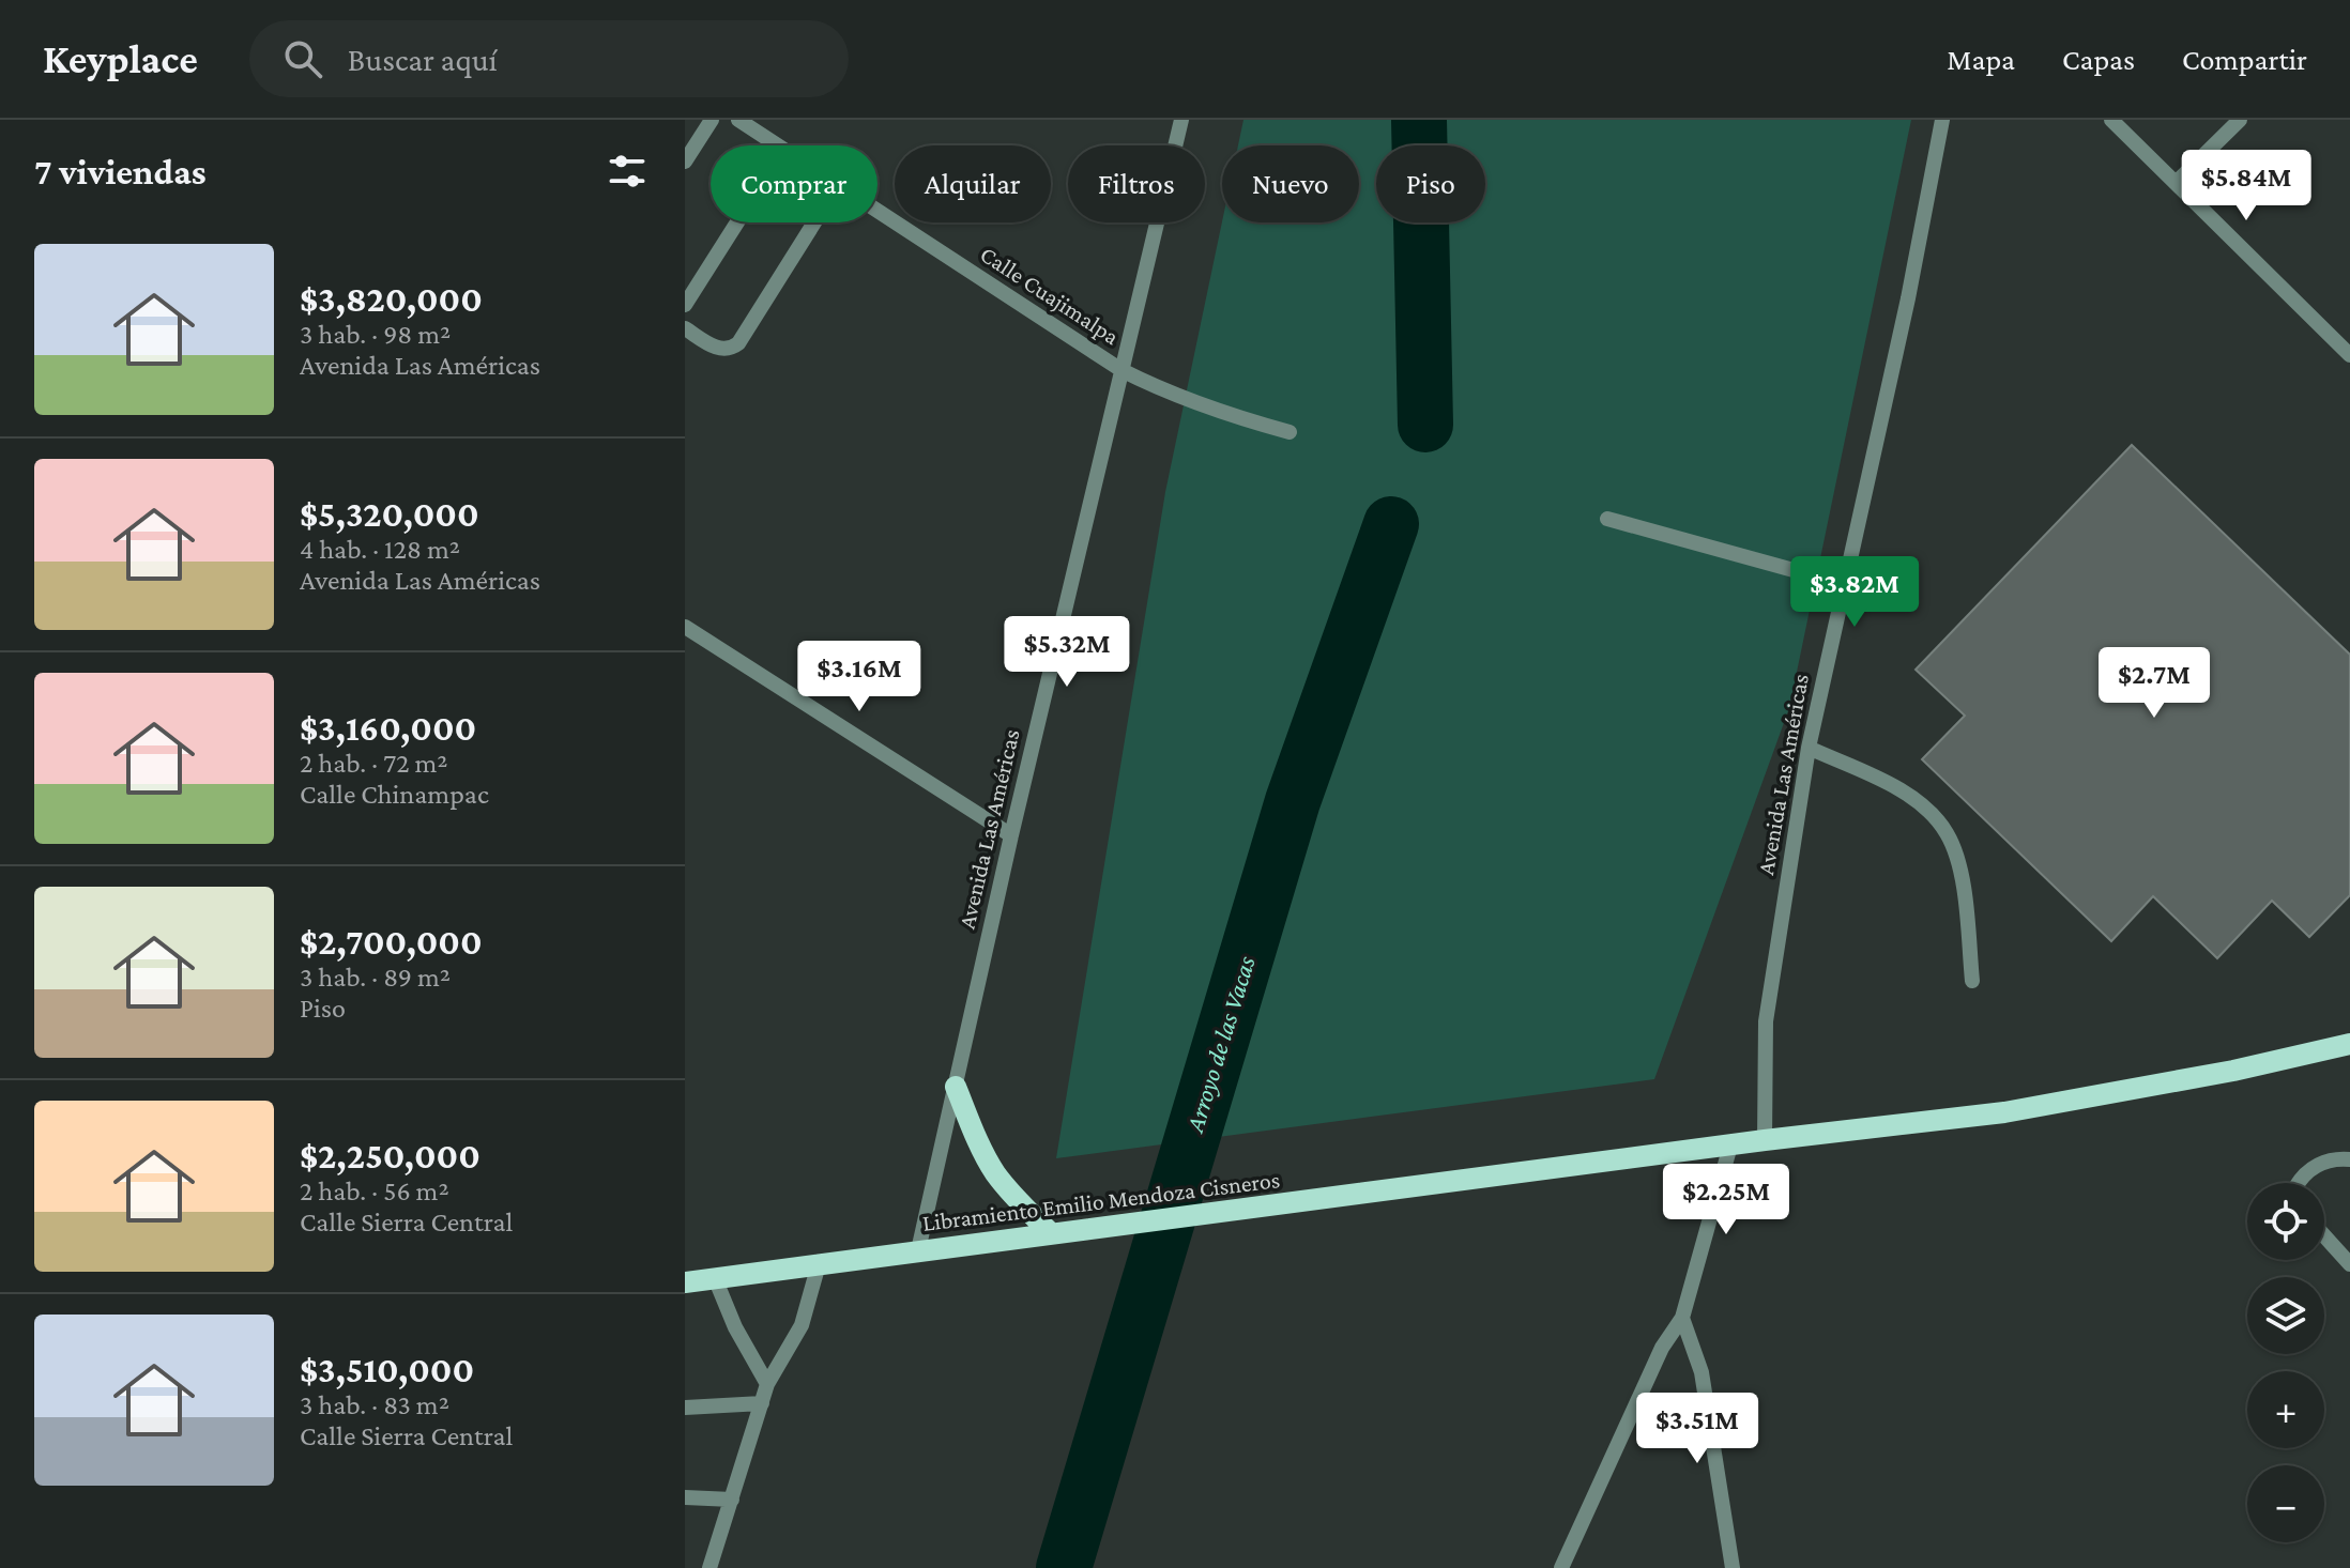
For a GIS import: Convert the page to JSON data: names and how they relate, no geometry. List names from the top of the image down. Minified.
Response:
{"streets":{"main road":["Libramiento Emilio Mendoza Cisneros"],"street":["Calle Cuajimalpa","Avenida Las Américas"]},"crossings":[["Calle Cuajimalpa","Avenida Las Américas"],["Avenida Las Américas","Libramiento Emilio Mendoza Cisneros"]],"water":["Arroyo de las Vacas"],"page":{"header":"Keyplace","search":"Buscar aquí","nav":["Mapa","Capas","Compartir"],"heading":"7 viviendas","chip":["Comprar","Alquilar","Filtros","Nuevo","Piso"],"price":["$5.84M","$3.82M","$5.32M","$3.16M","$2.7M","$2.25M","$3.51M"],"list":[{"name":"$3,820,000","note":"3 hab. · 98 m² · Avenida Las Américas"},{"name":"$5,320,000","note":"4 hab. · 128 m² · Avenida Las Américas"},{"name":"$3,160,000","note":"2 hab. · 72 m² · Calle Chinampac"},{"name":"$2,700,000","note":"3 hab. · 89 m² · Piso"},{"name":"$2,250,000","note":"2 hab. · 56 m² · Calle Sierra Central"},{"name":"$3,510,000","note":"3 hab. · 83 m² · Calle Sierra Central"}],"map_buttons":["+","−"]}}
